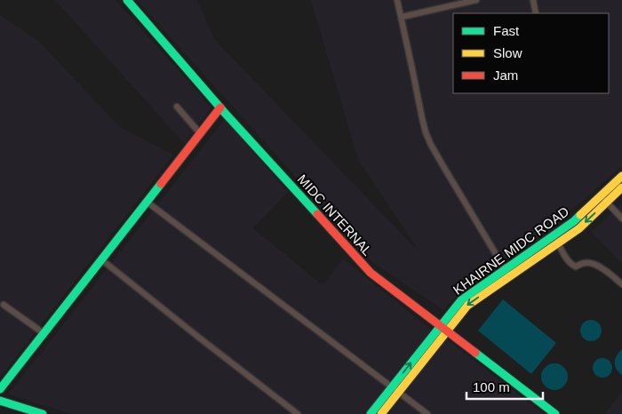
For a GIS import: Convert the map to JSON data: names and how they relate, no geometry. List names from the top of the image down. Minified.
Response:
{"streets":{"street":["MIDC INTERNAL","KHAIRNE MIDC ROAD"]},"crossings":[["MIDC INTERNAL","KHAIRNE MIDC ROAD"]],"legend":["Fast","Slow","Jam"],"scale_bar":"100 m"}
